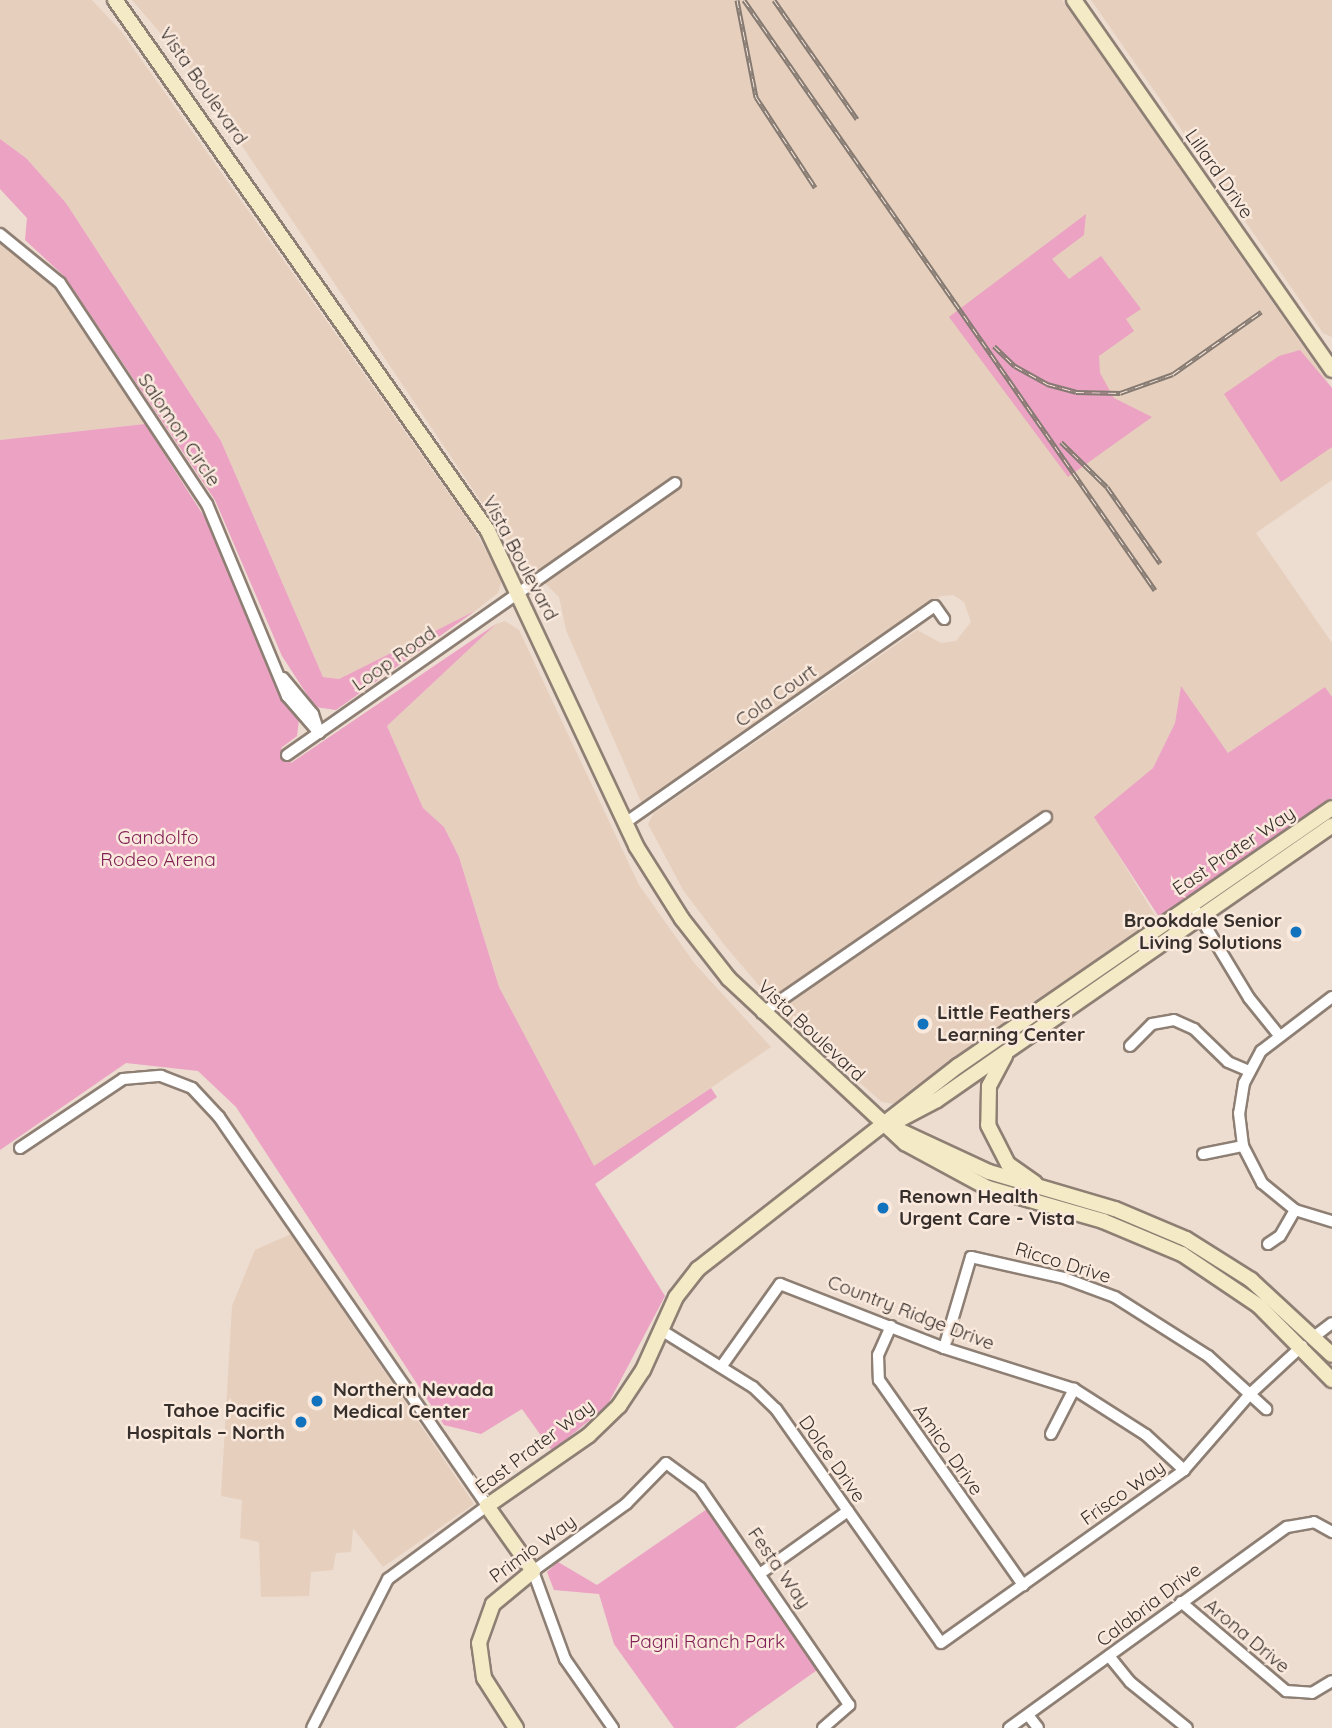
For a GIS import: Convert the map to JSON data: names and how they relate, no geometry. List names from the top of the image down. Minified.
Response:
{"streets":{"main road":["Vista Boulevard","Lillard Drive","East Prater Way","Primio Way"],"street":["Salomon Circle","Loop Road","Cola Court","Ricco Drive","Country Ridge Drive","Amico Drive","Dolce Drive","Frisco Way","Festa Way","Calabria Drive","Arona Drive"]},"crossings":[["Vista Boulevard","Loop Road"],["Vista Boulevard","Cola Court"],["Vista Boulevard","East Prater Way"],["Vista Boulevard","Frisco Way"],["Salomon Circle","Loop Road"],["East Prater Way","Dolce Drive"],["Ricco Drive","Country Ridge Drive"],["Ricco Drive","Frisco Way"],["Country Ridge Drive","Amico Drive"],["Country Ridge Drive","Dolce Drive"],["Country Ridge Drive","Frisco Way"],["Amico Drive","Frisco Way"],["Dolce Drive","Frisco Way"],["Primio Way","Festa Way"],["Calabria Drive","Arona Drive"]],"parks":["Gandolfo Rodeo Arena","Pagni Ranch Park"],"places":["Brookdale Senior Living Solutions","Little Feathers Learning Center","Renown Health Urgent Care - Vista","Northern Nevada Medical Center","Tahoe Pacific Hospitals – North"]}
